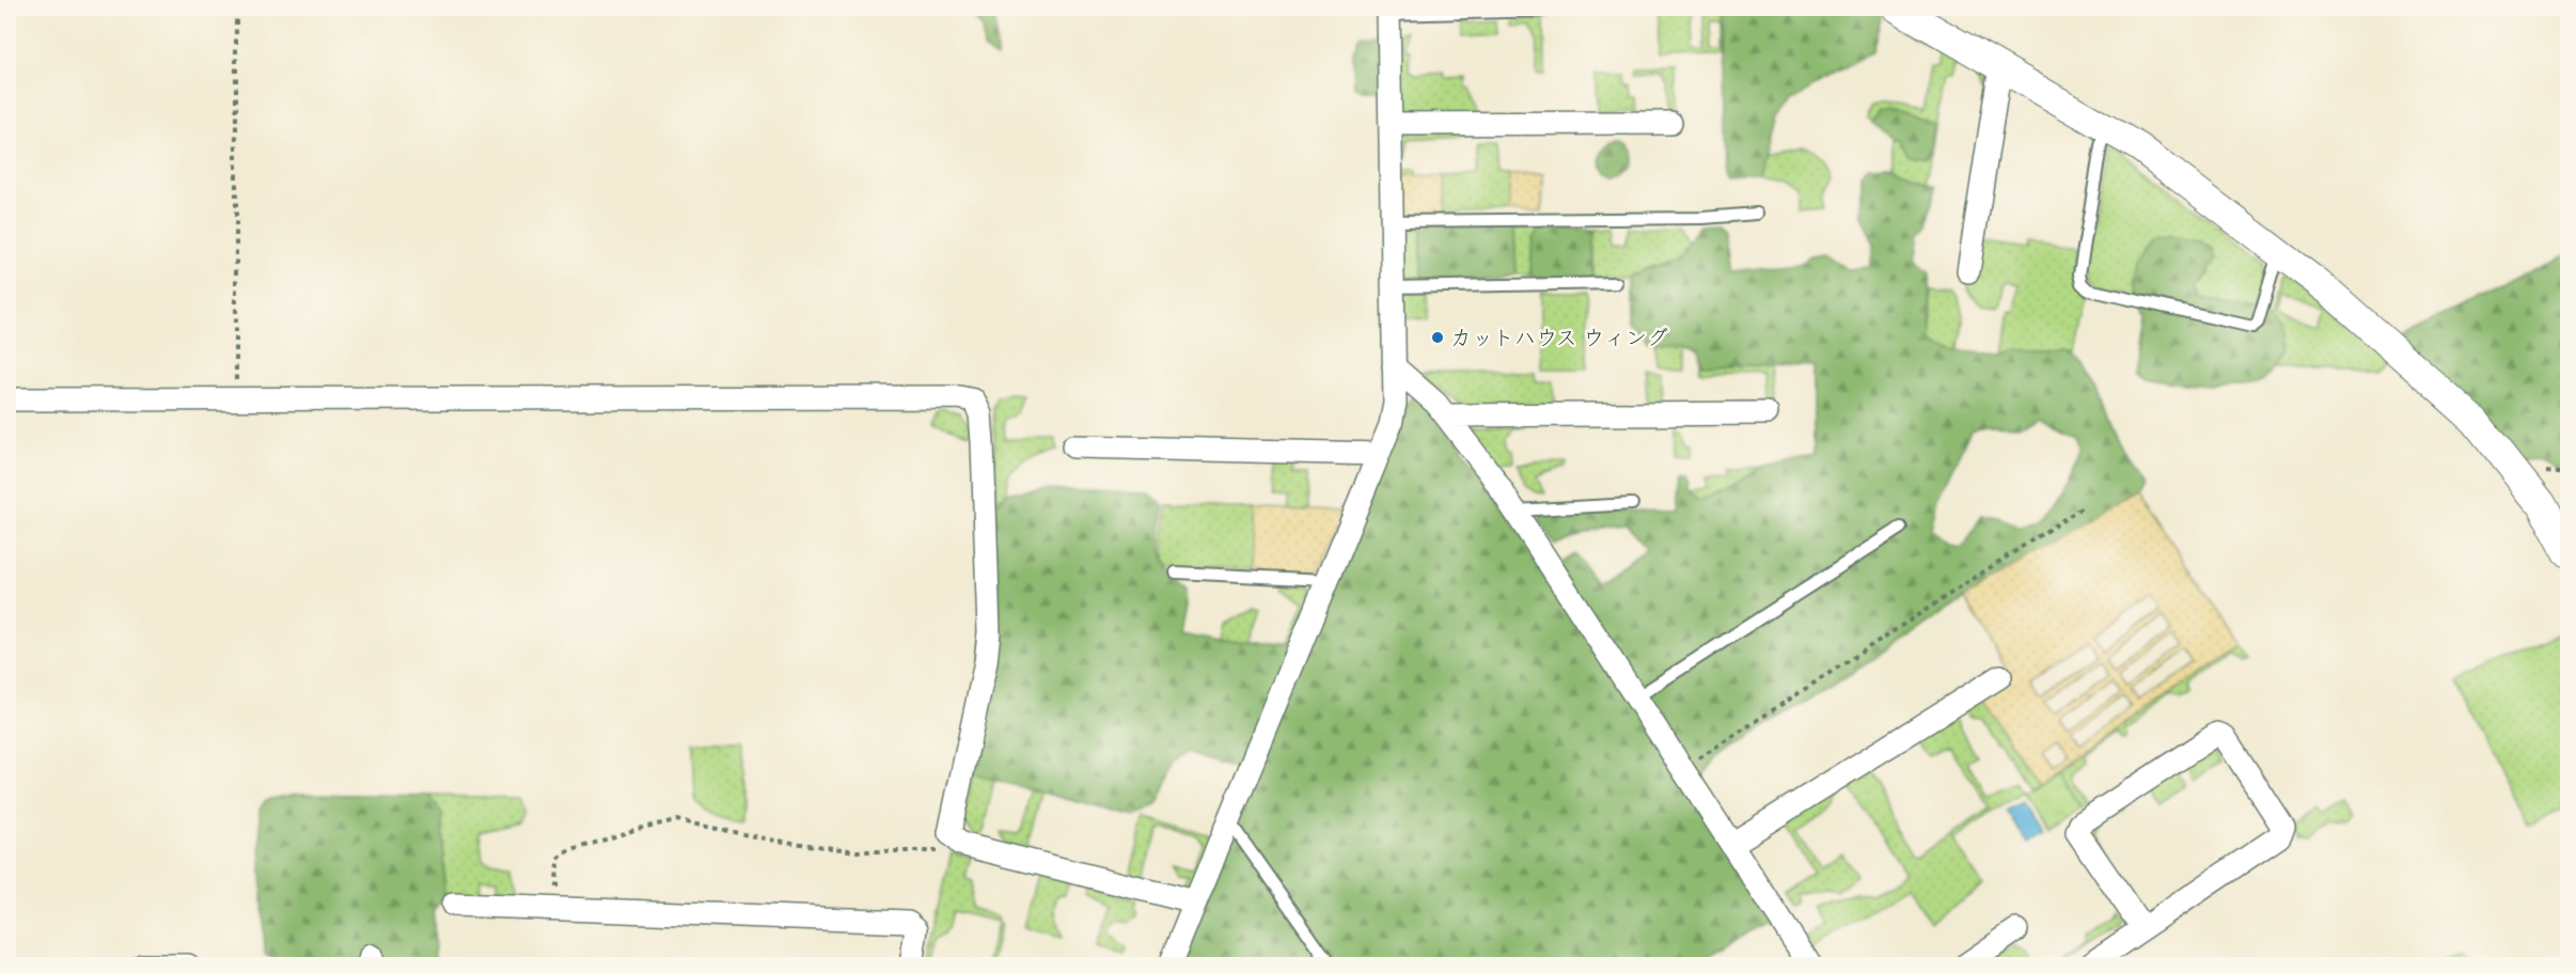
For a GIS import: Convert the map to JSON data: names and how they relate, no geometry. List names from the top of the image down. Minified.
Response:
{"places":["カットハウス ウィング"]}
